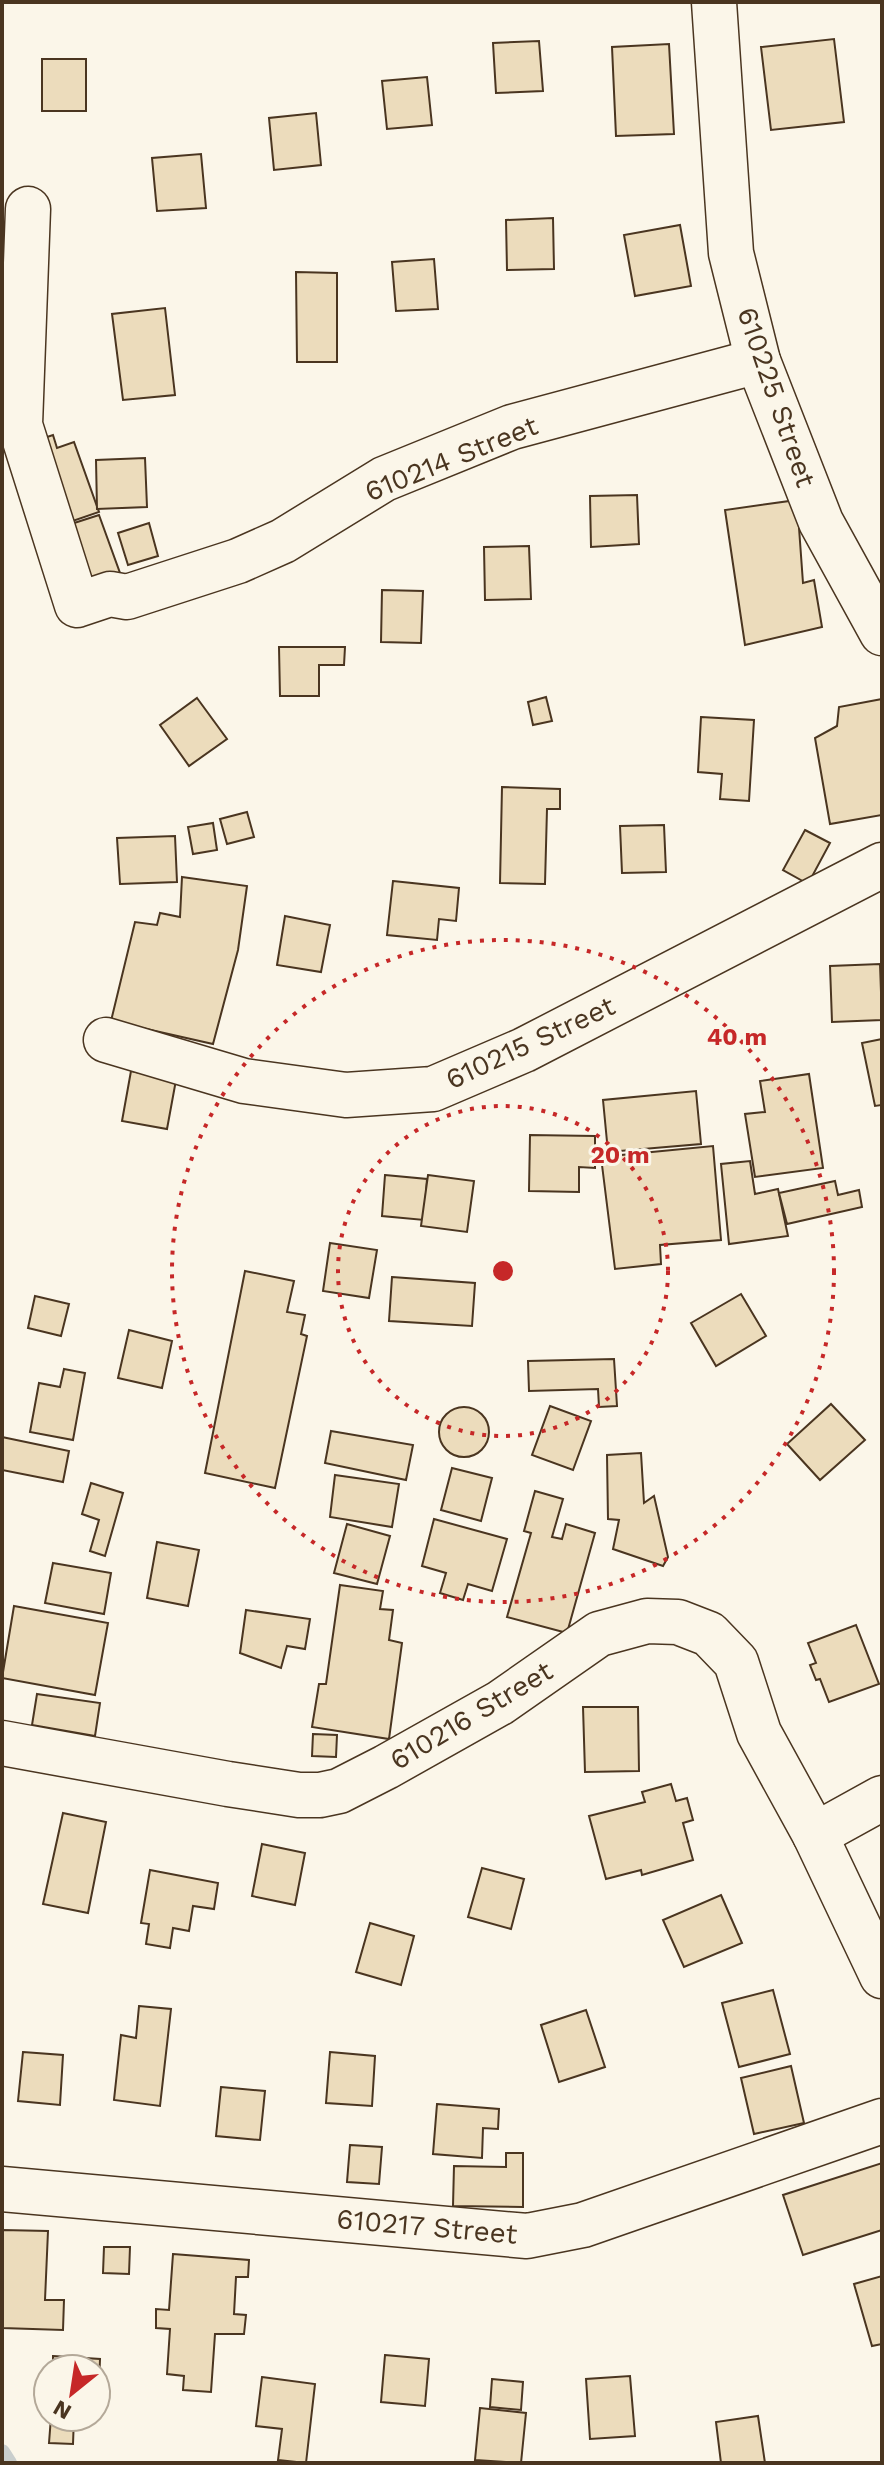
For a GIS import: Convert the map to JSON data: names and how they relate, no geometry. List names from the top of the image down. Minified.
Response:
{"streets":{"street":["610225 Street","610214 Street","610215 Street","610216 Street","610217 Street"]},"crossings":[["610225 Street","610214 Street"]],"north":"bottom left","rings":["40 m","20 m"]}
